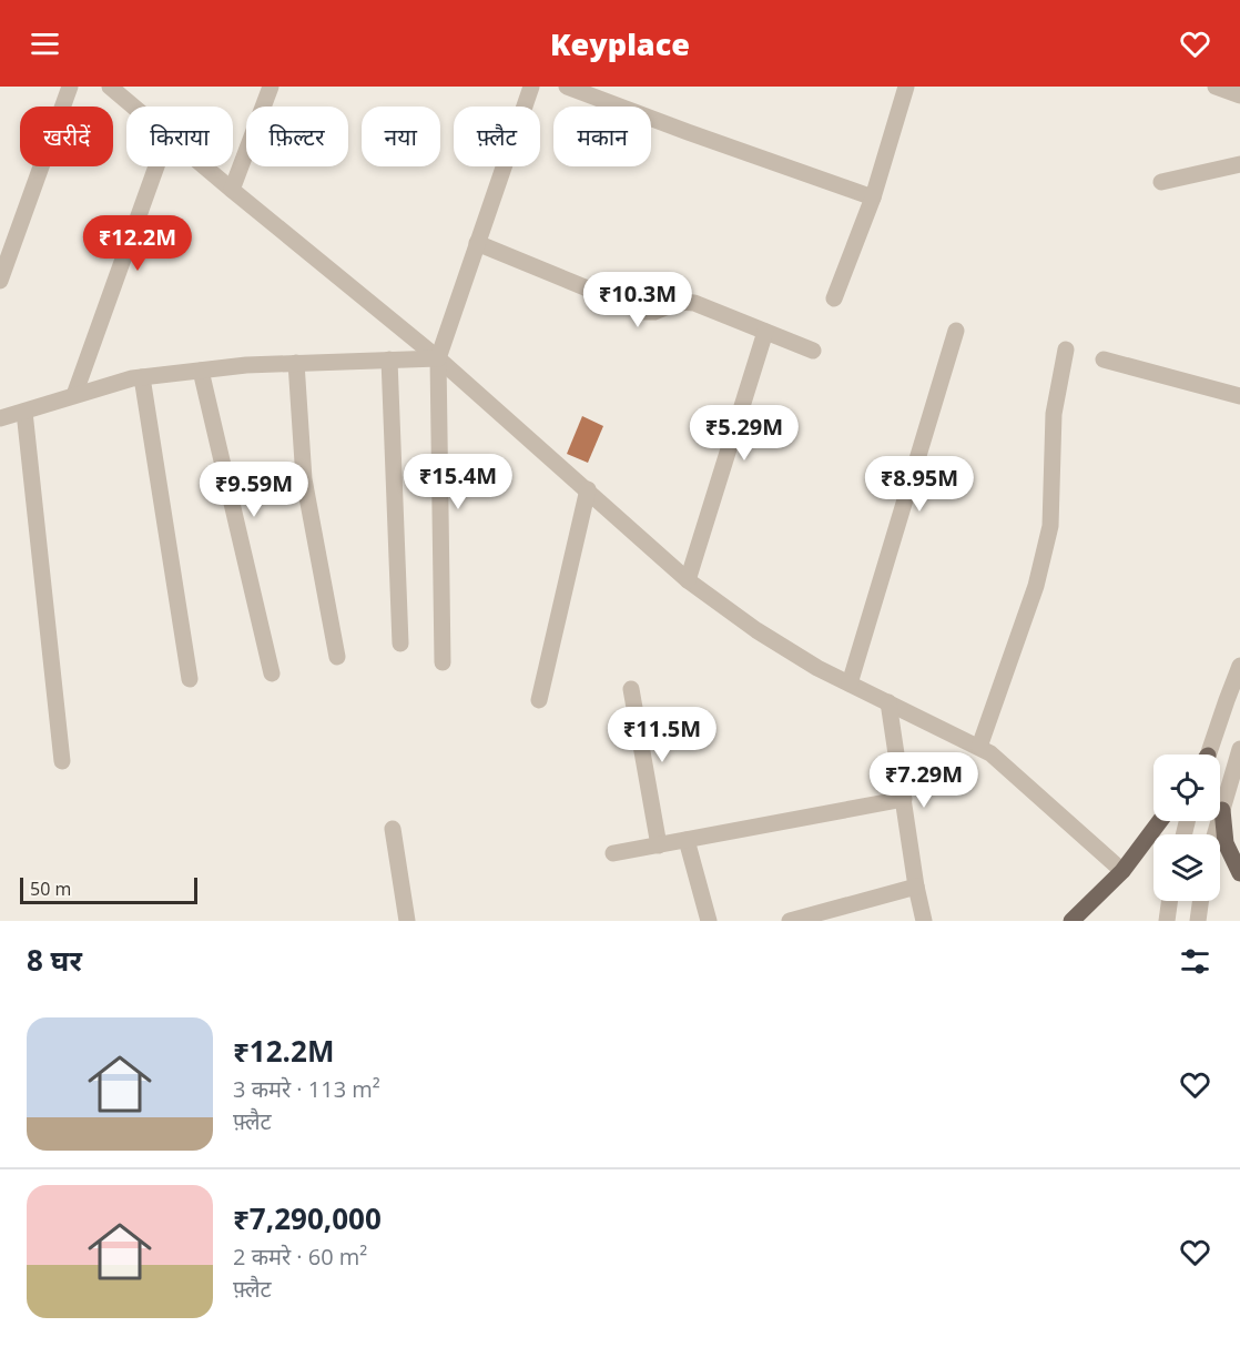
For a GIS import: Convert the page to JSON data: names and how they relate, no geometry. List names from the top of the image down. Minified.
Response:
{"scale_bar":"50 m","page":{"header":"Keyplace","chip":["खरीदें","किराया","फ़िल्टर","नया","फ़्लैट","मकान"],"price":["₹12.2M","₹10.3M","₹5.29M","₹15.4M","₹8.95M","₹9.59M","₹11.5M","₹7.29M"],"scale":"50 m","heading":"8 घर","list":[{"name":"₹12.2M","note":"3 कमरे · 113 m² · फ़्लैट"},{"name":"₹7,290,000","note":"2 कमरे · 60 m² · फ़्लैट"}]}}
